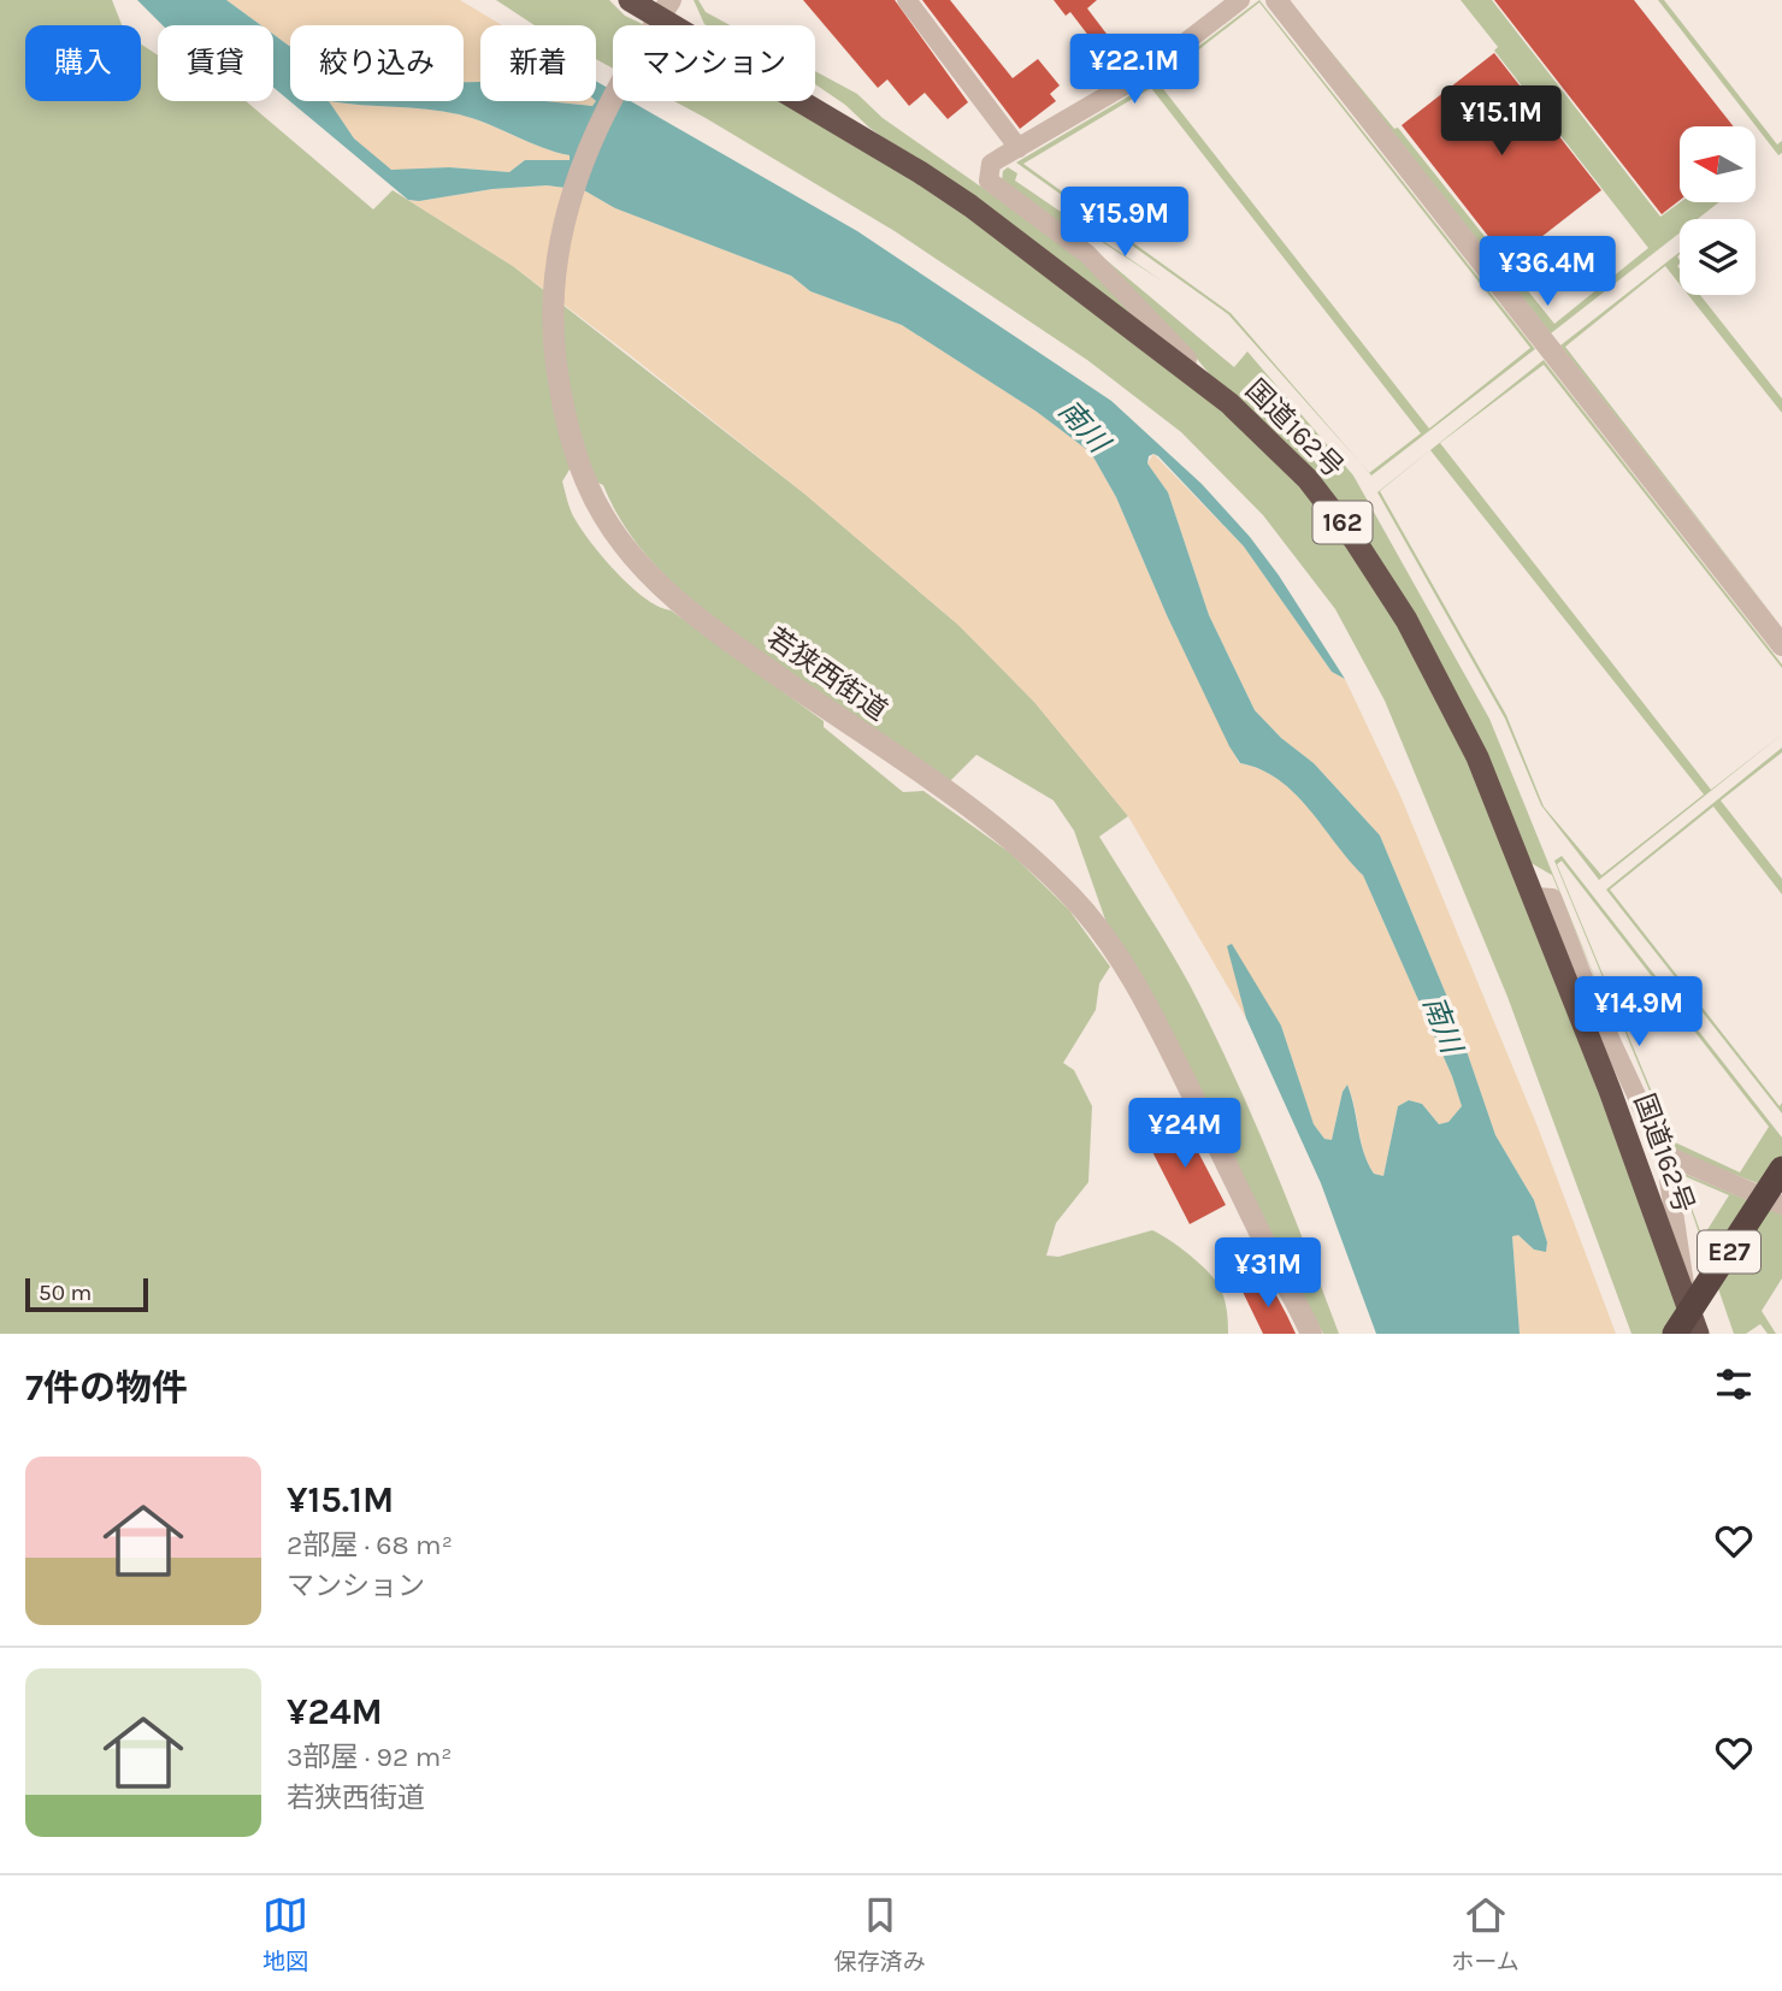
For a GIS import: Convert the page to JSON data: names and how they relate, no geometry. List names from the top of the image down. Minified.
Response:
{"streets":{"highway":["国道162号","162","E27"],"street":["若狭西街道"]},"crossings":[["国道162号","若狭西街道"]],"water":["南川"],"scale_bar":"50 m","north":"left","page":{"chip":["購入","賃貸","絞り込み","新着","マンション"],"price":["¥22.1M","¥15.1M","¥15.9M","¥36.4M","¥14.9M","¥24M","¥31M"],"scale":"50 m","heading":"7件の物件","list":[{"name":"¥15.1M","note":"2部屋 · 68 m² · マンション"},{"name":"¥24M","note":"3部屋 · 92 m² · 若狭西街道"}],"tabs":["地図","保存済み","ホーム"]}}
